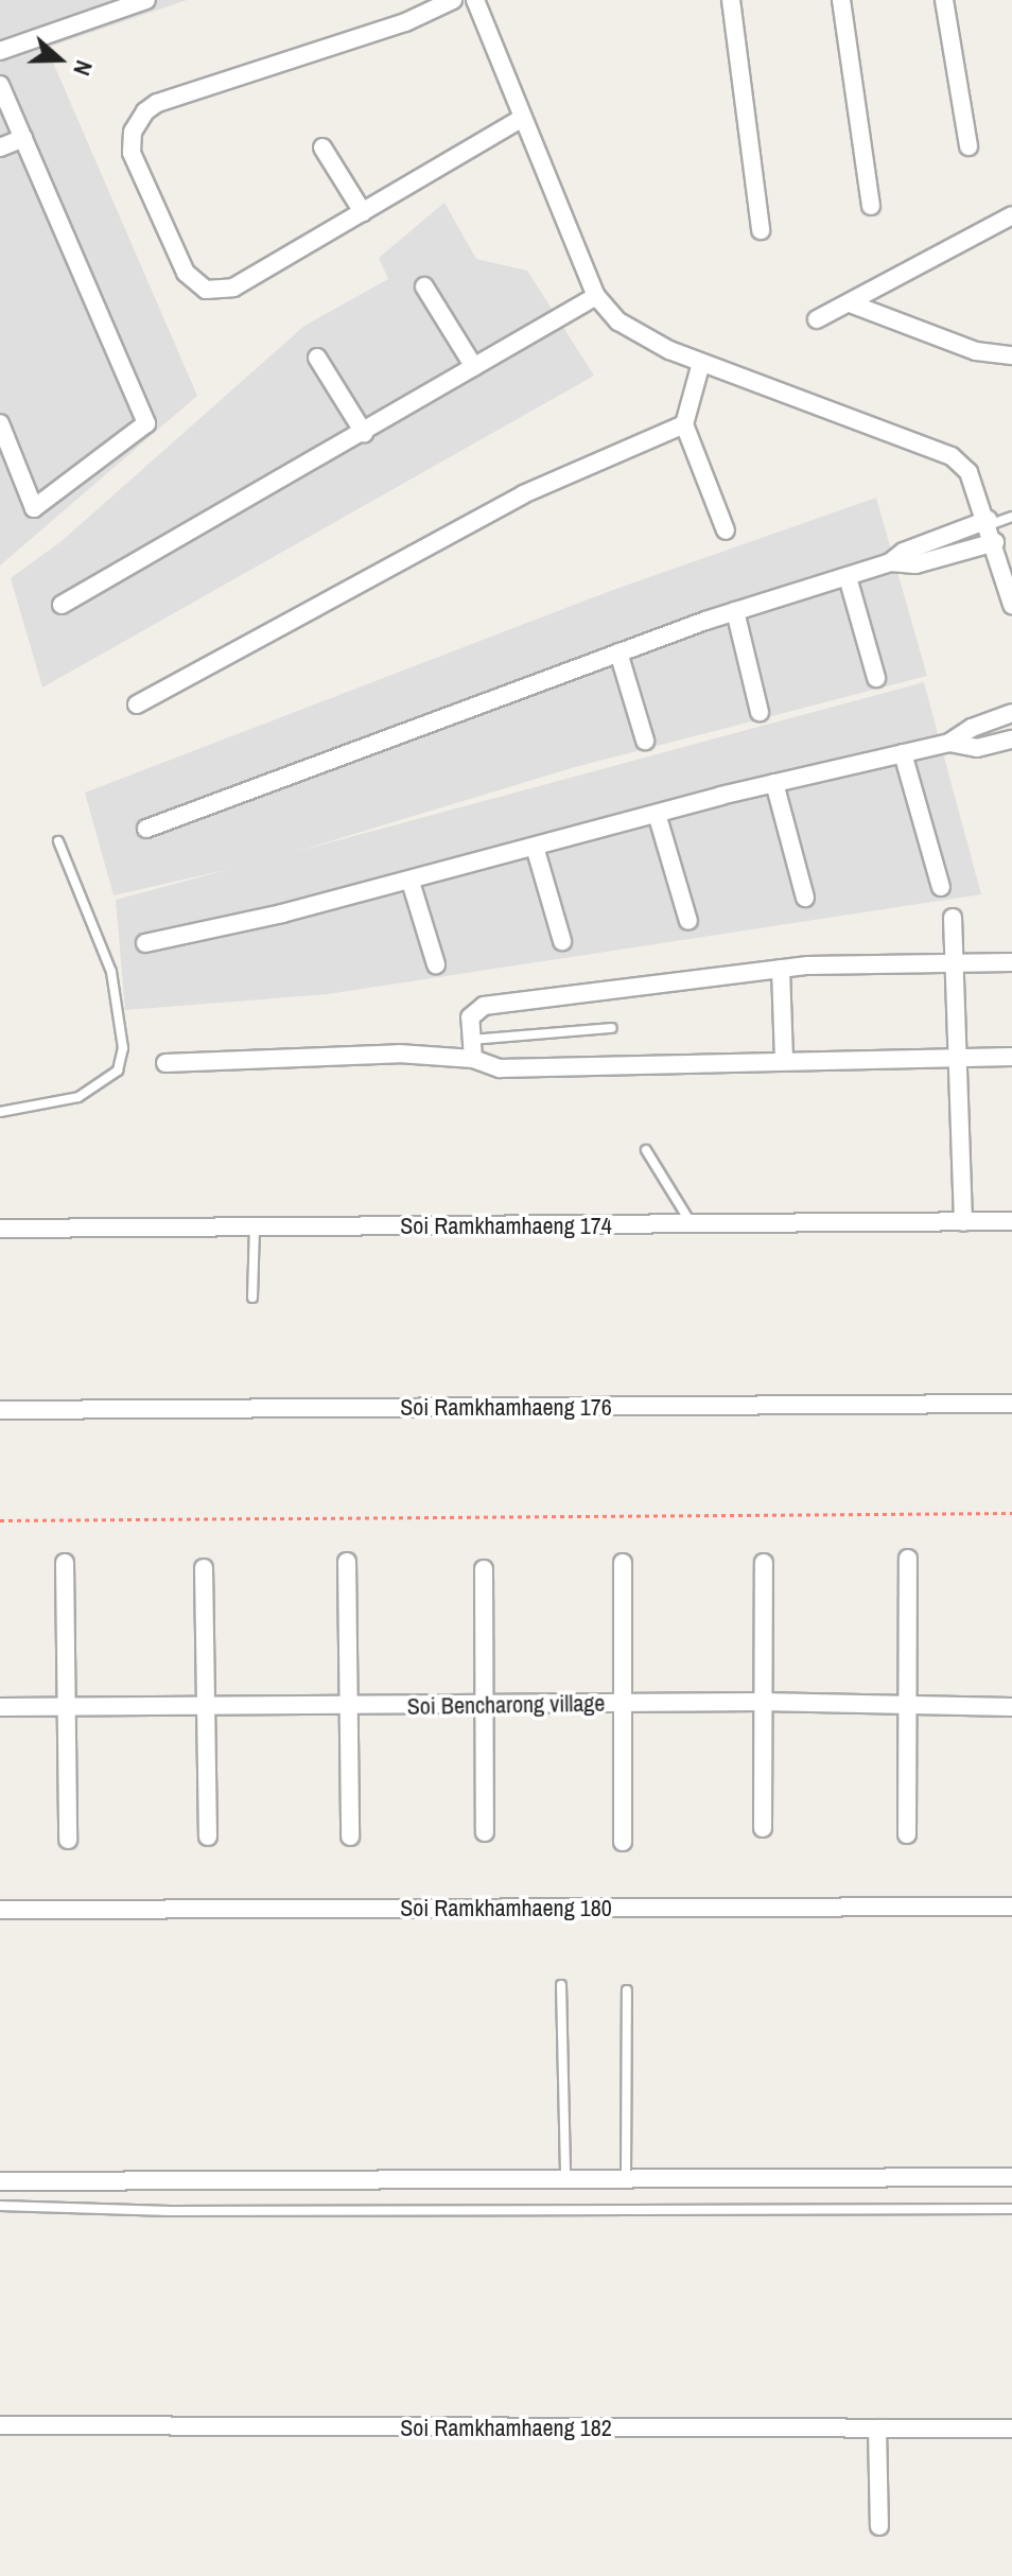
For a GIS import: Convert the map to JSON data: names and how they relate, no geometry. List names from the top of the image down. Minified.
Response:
{"streets":{"street":["Soi Ramkhamhaeng 174","Soi Ramkhamhaeng 176","Soi Bencharong village","Soi Ramkhamhaeng 180","Soi Ramkhamhaeng 182"]},"north":"right"}
